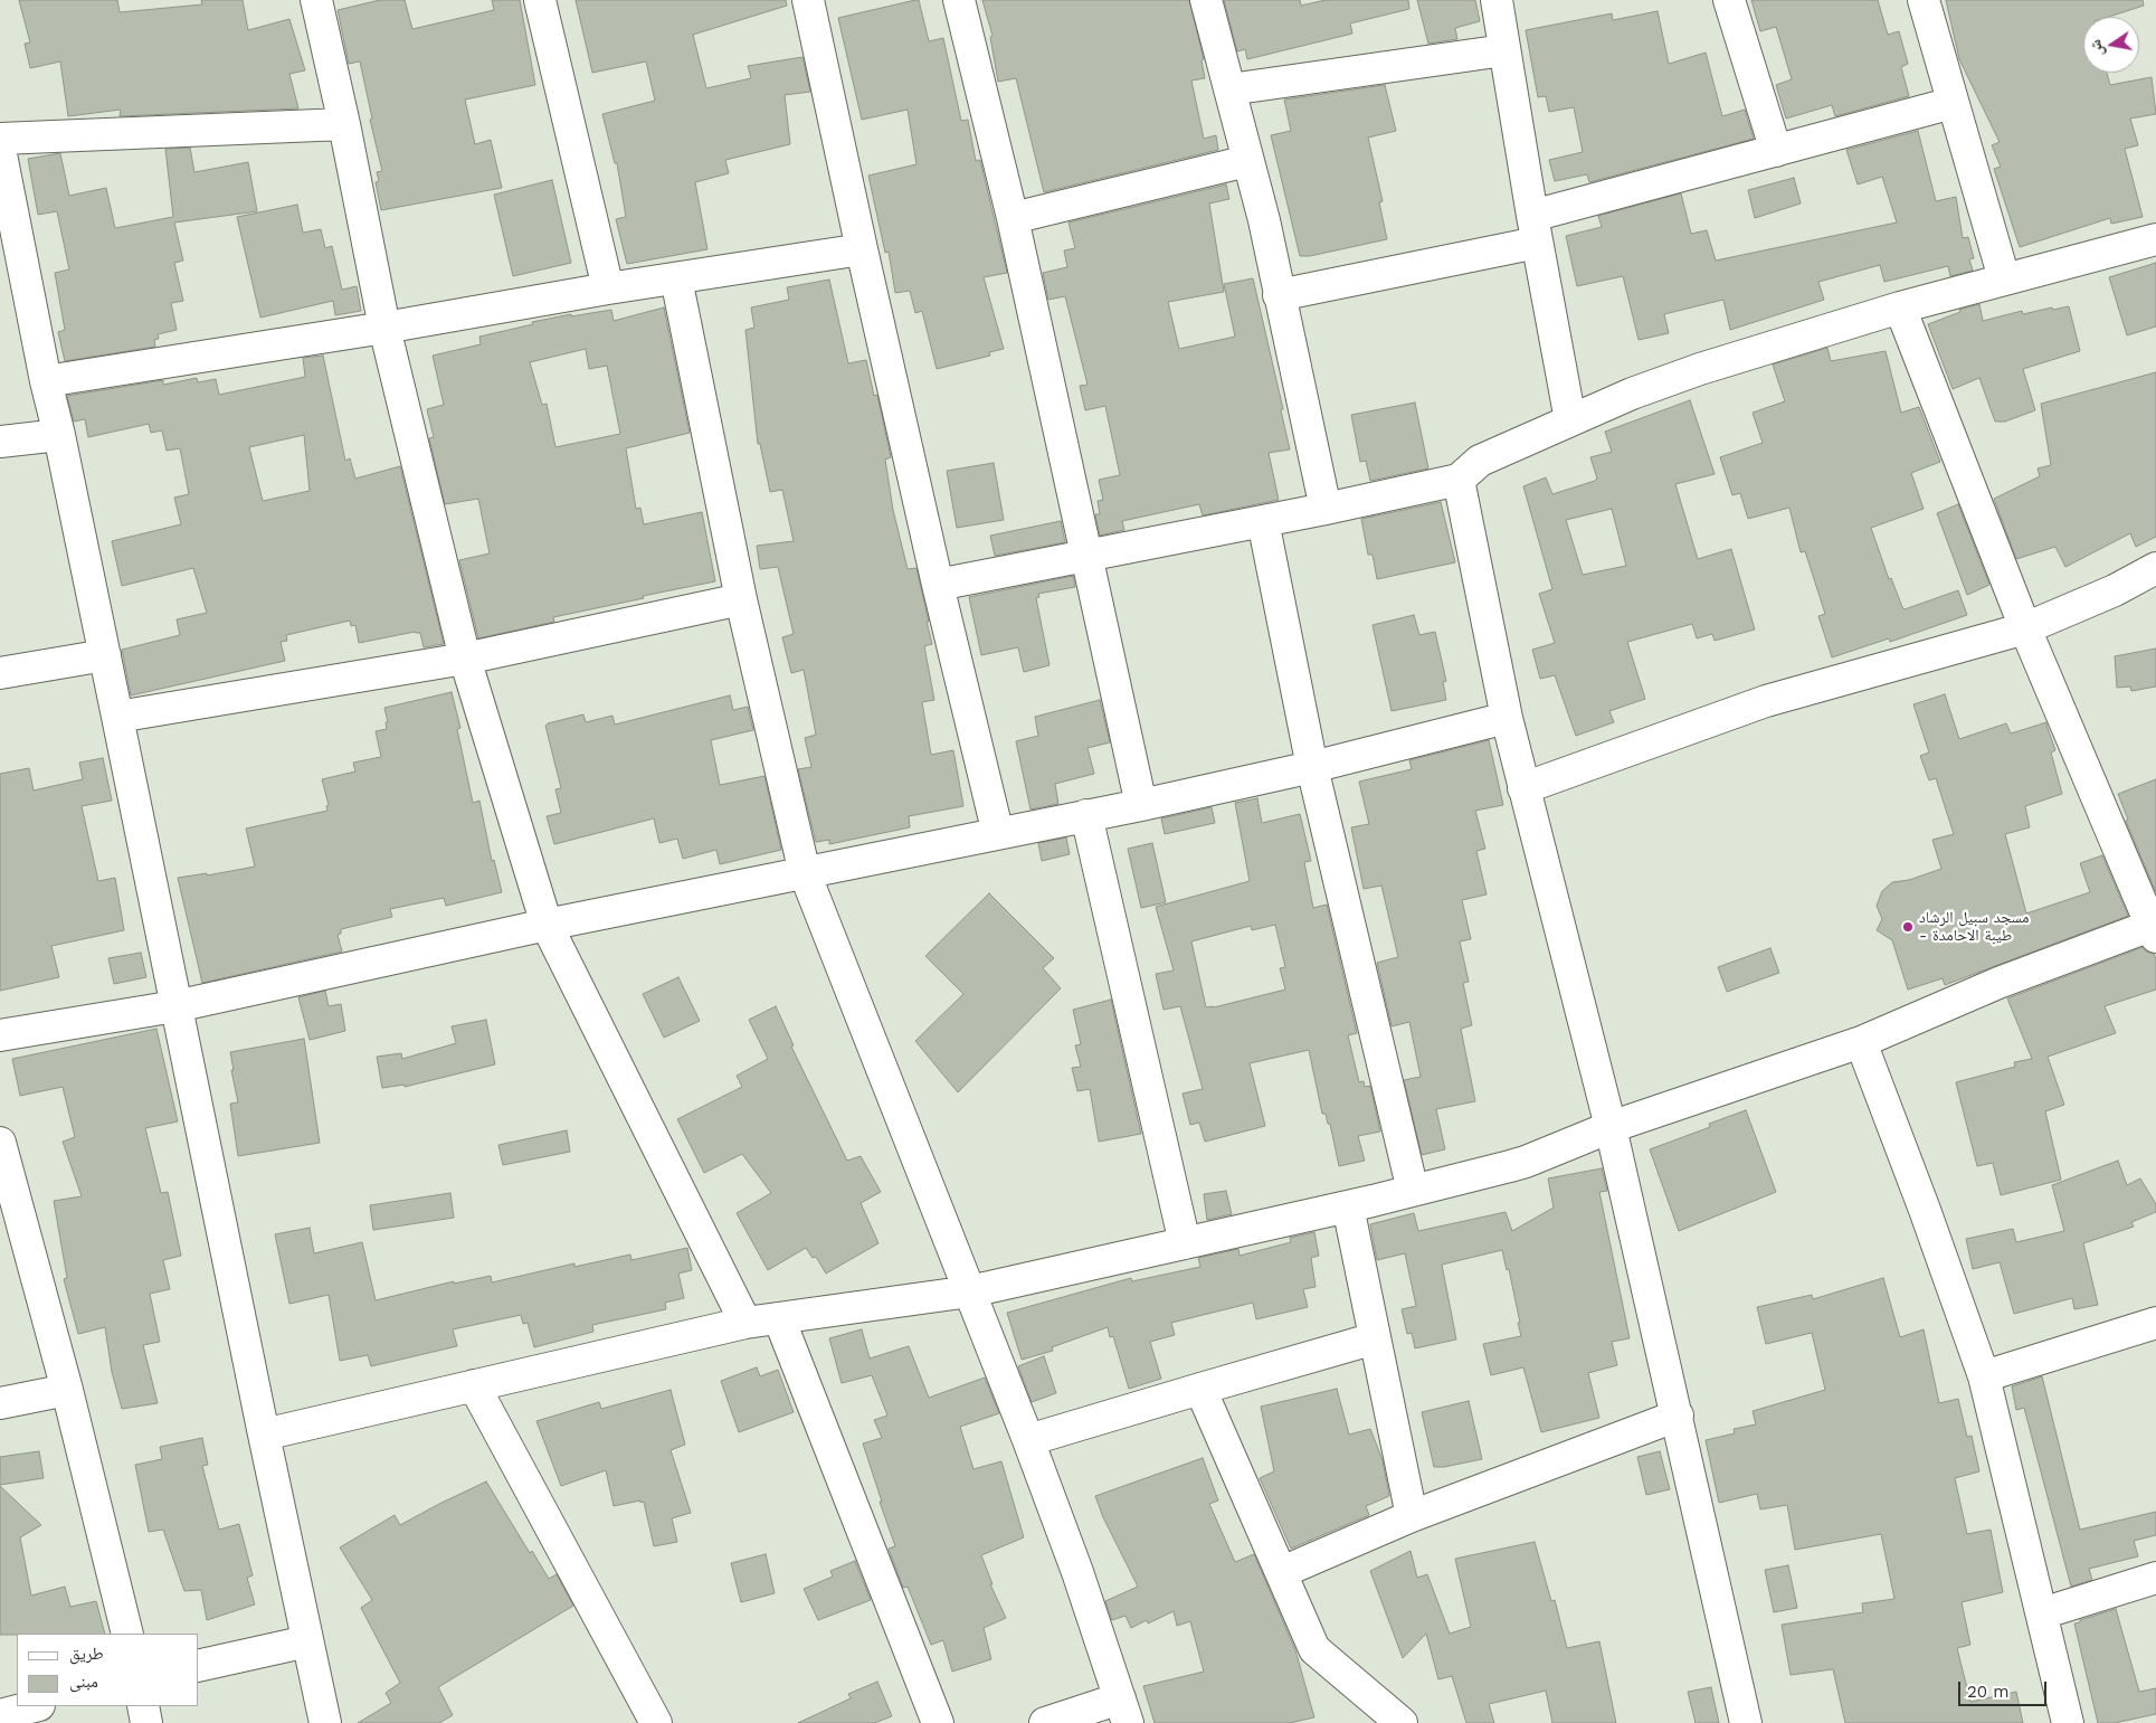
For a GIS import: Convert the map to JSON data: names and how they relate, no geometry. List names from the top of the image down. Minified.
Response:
{"places":["مسجد سبيل الرشاد - طيبة الاحامدة"],"legend":["طريق","مبنى"],"scale_bar":"20 m","north":"left"}
